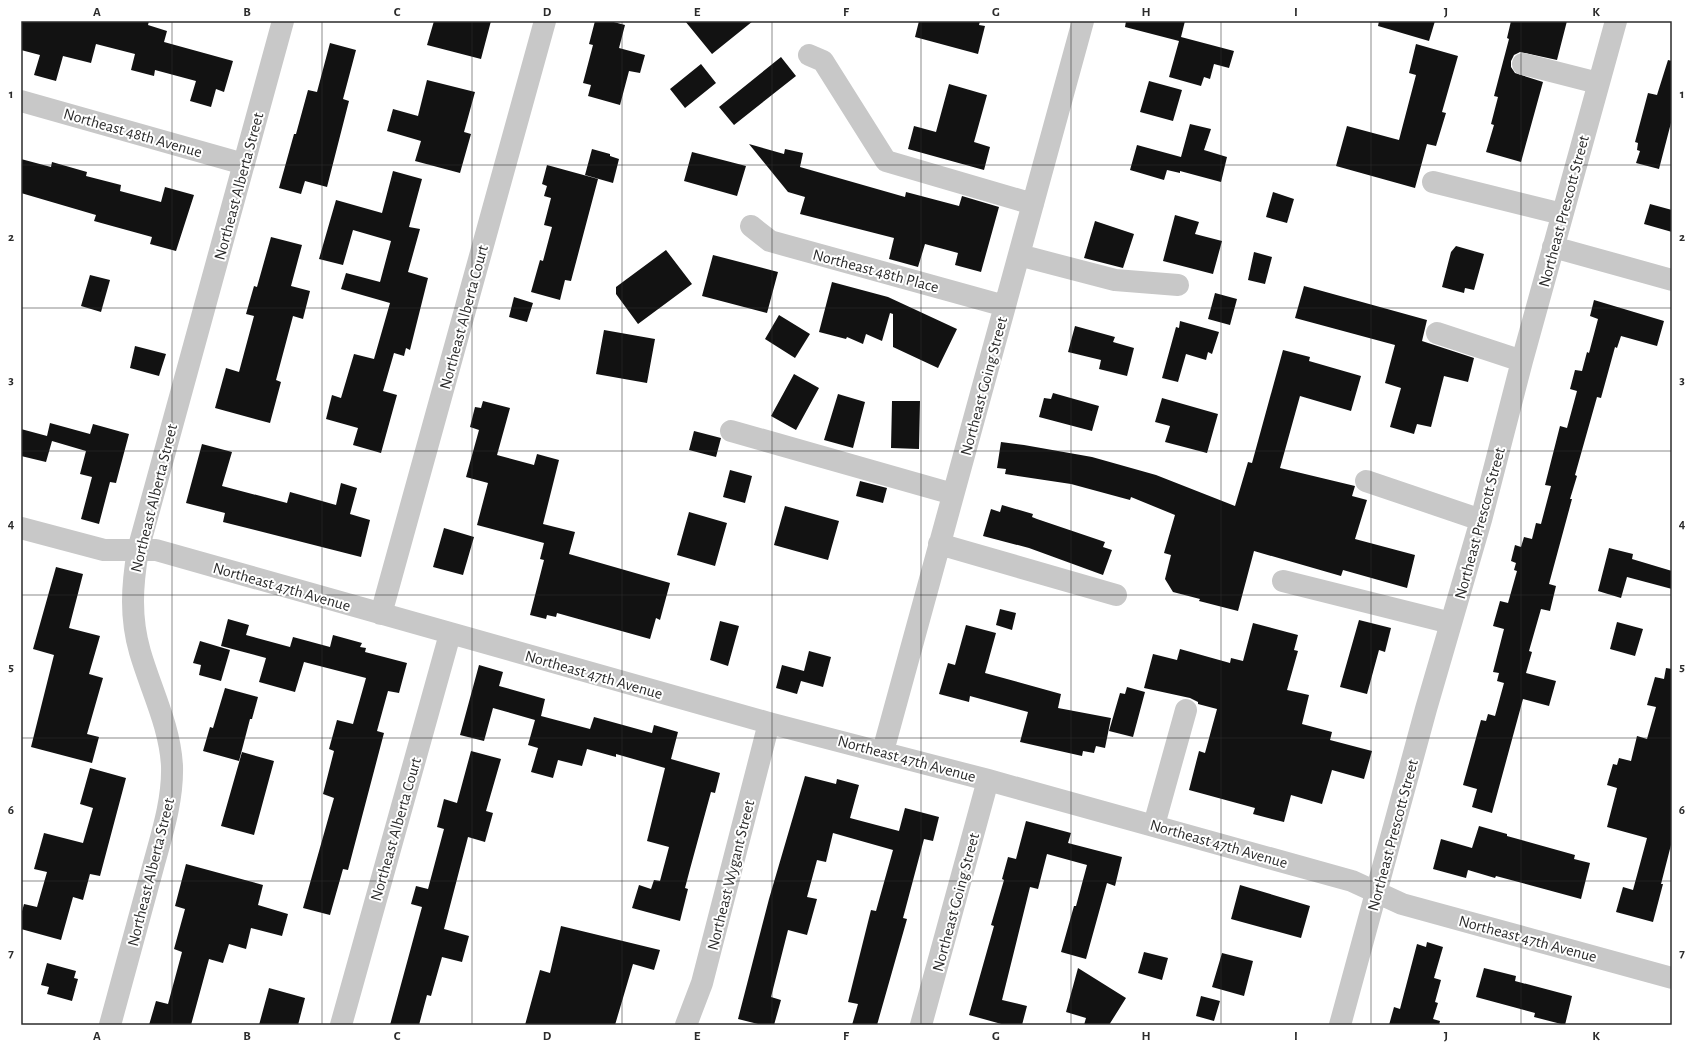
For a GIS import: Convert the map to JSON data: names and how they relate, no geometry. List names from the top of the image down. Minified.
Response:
{"streets":{"street":["Northeast 48th Avenue","Northeast Alberta Street","Northeast Prescott Street","Northeast 48th Place","Northeast Alberta Court","Northeast Going Street","Northeast 47th Avenue","Northeast Wygant Street"]},"crossings":[["Northeast 48th Avenue","Northeast Alberta Street"],["Northeast Alberta Street","Northeast 47th Avenue"],["Northeast Prescott Street","Northeast 47th Avenue"],["Northeast 48th Place","Northeast Going Street"],["Northeast Alberta Court","Northeast 47th Avenue"],["Northeast Going Street","Northeast 47th Avenue"],["Northeast 47th Avenue","Northeast Wygant Street"]],"grid":{"columns":["A","B","C","D","E","F","G","H","I","J","K"],"rows":["1","2","3","4","5","6","7"]}}
